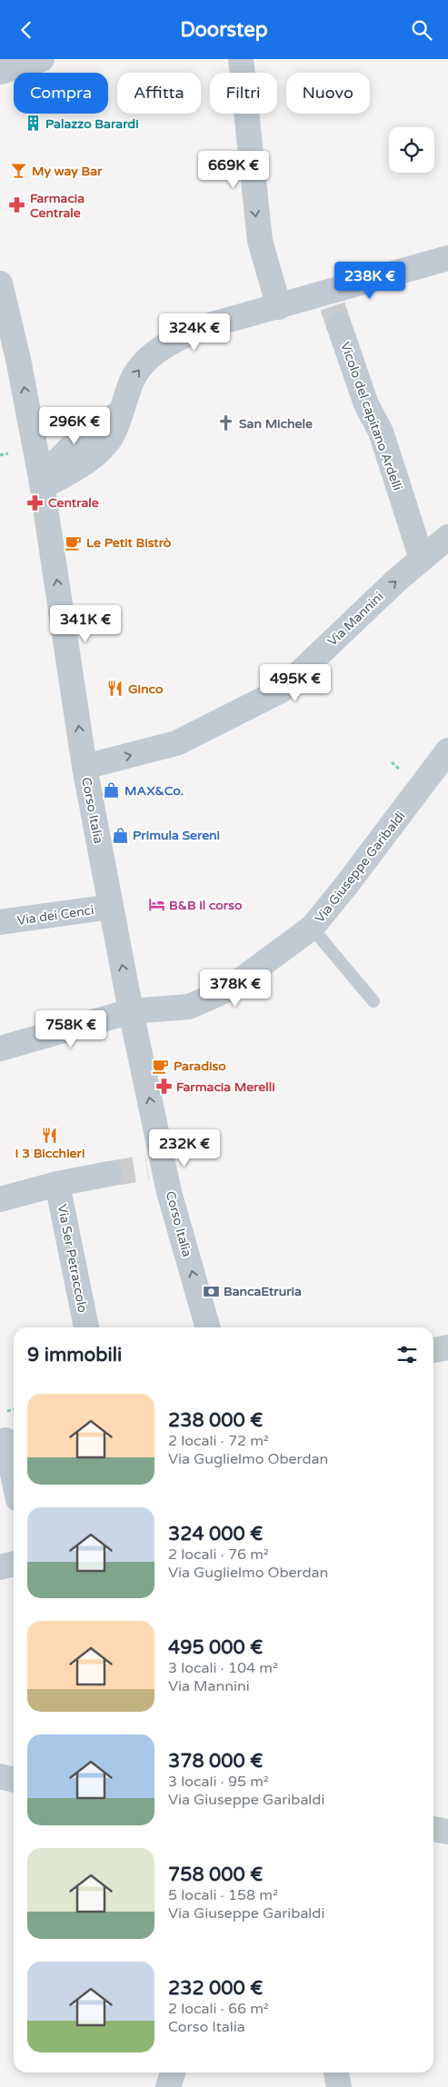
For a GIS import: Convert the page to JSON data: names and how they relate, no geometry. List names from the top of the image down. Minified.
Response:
{"streets":{"street":["Vicolo del capitano Ardelli","Via Mannini","Corso Italia","Via Giuseppe Garibaldi","Via dei Cenci","Via Ser Petraccolo"]},"crossings":[["Vicolo del capitano Ardelli","Via Mannini"],["Via Mannini","Corso Italia"],["Corso Italia","Via Giuseppe Garibaldi"],["Corso Italia","Via dei Cenci"]],"one_way":["Via Mannini","Corso Italia"],"places":{"building":["Palazzo Barardi"],"bar":["My way Bar"],"pharmacy":["Farmacia Centrale","Centrale","Farmacia Merelli"],"church":["San Michele"],"cafe":["Le Petit Bistrò","Paradiso"],"restaurant":["Ginco","I 3 Bicchieri"],"shop":["MAX&Co.","Primula Sereni"],"hotel":["B&B il corso"],"bank":["BancaEtruria"]},"page":{"header":"Doorstep","chip":["Compra","Affitta","Filtri","Nuovo"],"price":["669K €","238K €","324K €","296K €","341K €","495K €","378K €","758K €","232K €"],"heading":"9 immobili","list":[{"name":"238 000 €","note":"2 locali · 72 m² · Via Guglielmo Oberdan"},{"name":"324 000 €","note":"2 locali · 76 m² · Via Guglielmo Oberdan"},{"name":"495 000 €","note":"3 locali · 104 m² · Via Mannini"},{"name":"378 000 €","note":"3 locali · 95 m² · Via Giuseppe Garibaldi"},{"name":"758 000 €","note":"5 locali · 158 m² · Via Giuseppe Garibaldi"},{"name":"232 000 €","note":"2 locali · 66 m² · Corso Italia"}]}}
